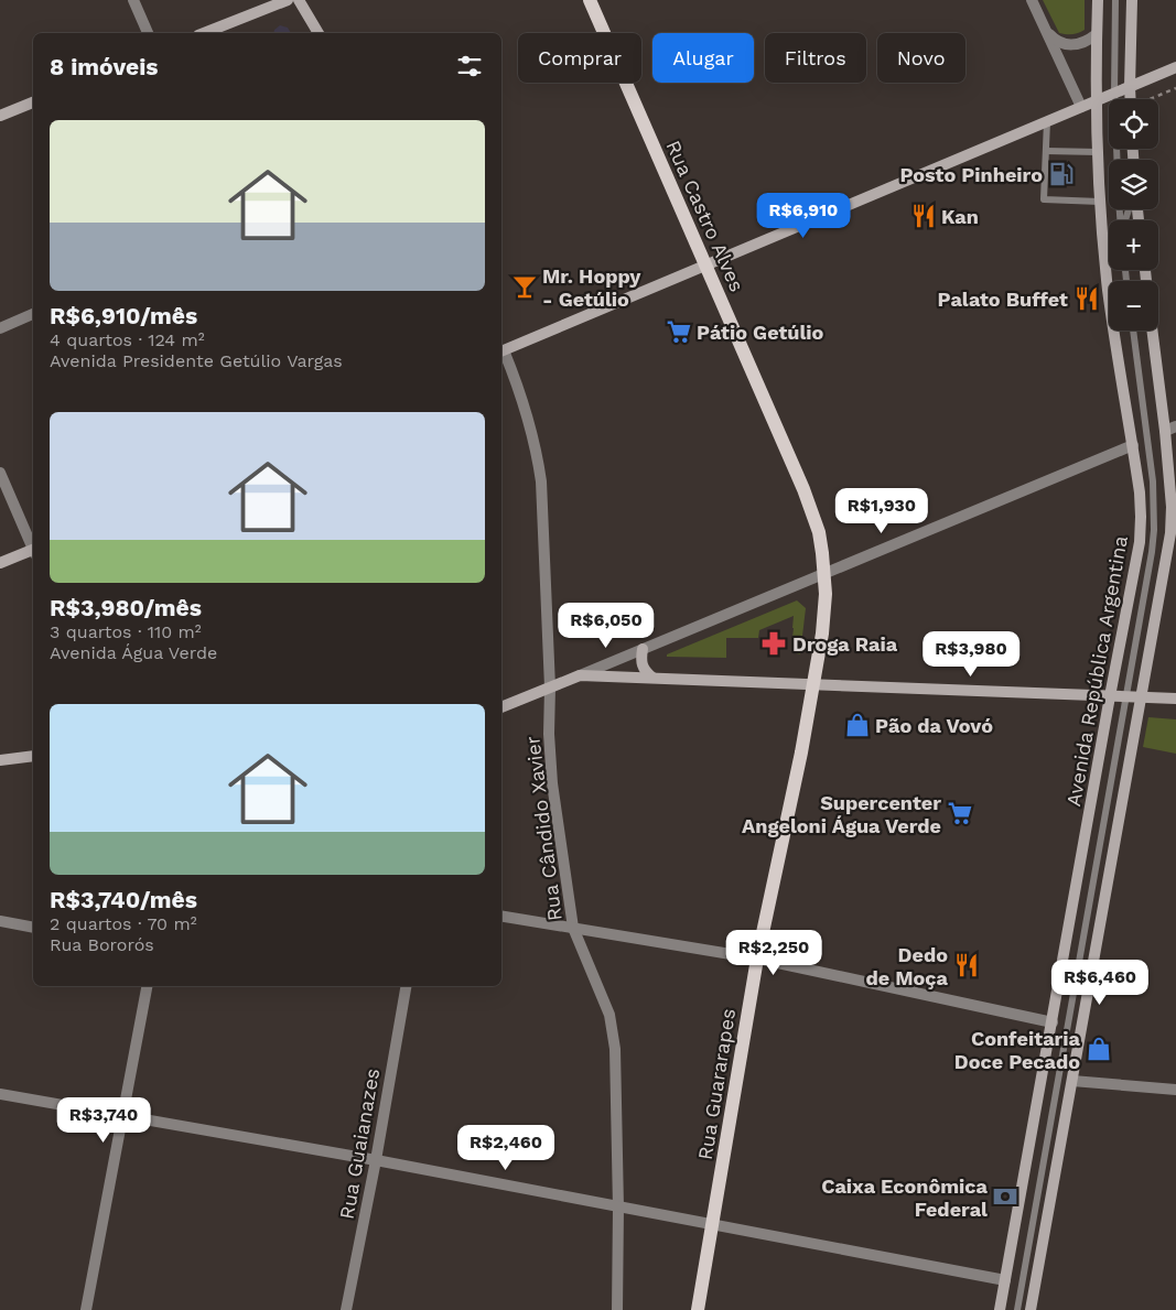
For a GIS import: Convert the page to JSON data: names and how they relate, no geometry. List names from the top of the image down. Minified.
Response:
{"streets":{"main road":["Rua Castro Alves","Rua Guararapes"],"street":["Avenida República Argentina","Rua Cândido Xavier","Rua Guaianazes"]},"crossings":[["Rua Castro Alves","Rua Guararapes"]],"places":{"fuel station":["Posto Pinheiro"],"restaurant":["Kan","Palato Buffet","Dedo de Moça"],"bar":["Mr. Hoppy - Getúlio"],"supermarket":["Pátio Getúlio","Supercenter Angeloni Água Verde"],"pharmacy":["Droga Raia"],"shop":["Pão da Vovó","Confeitaria Doce Pecado"],"bank":["Caixa Econômica Federal"]},"page":{"chip":["Comprar","Alugar","Filtros","Novo"],"heading":"8 imóveis","map_buttons":["+","−"],"list":[{"name":"R$6,910/mês","note":"4 quartos · 124 m² · Avenida Presidente Getúlio Vargas"},{"name":"R$3,980/mês","note":"3 quartos · 110 m² · Avenida Água Verde"},{"name":"R$3,740/mês","note":"2 quartos · 70 m² · Rua Bororós"}],"price":["R$6,910","R$1,930","R$6,050","R$3,980","R$2,250","R$6,460","R$3,740","R$2,460"]}}
